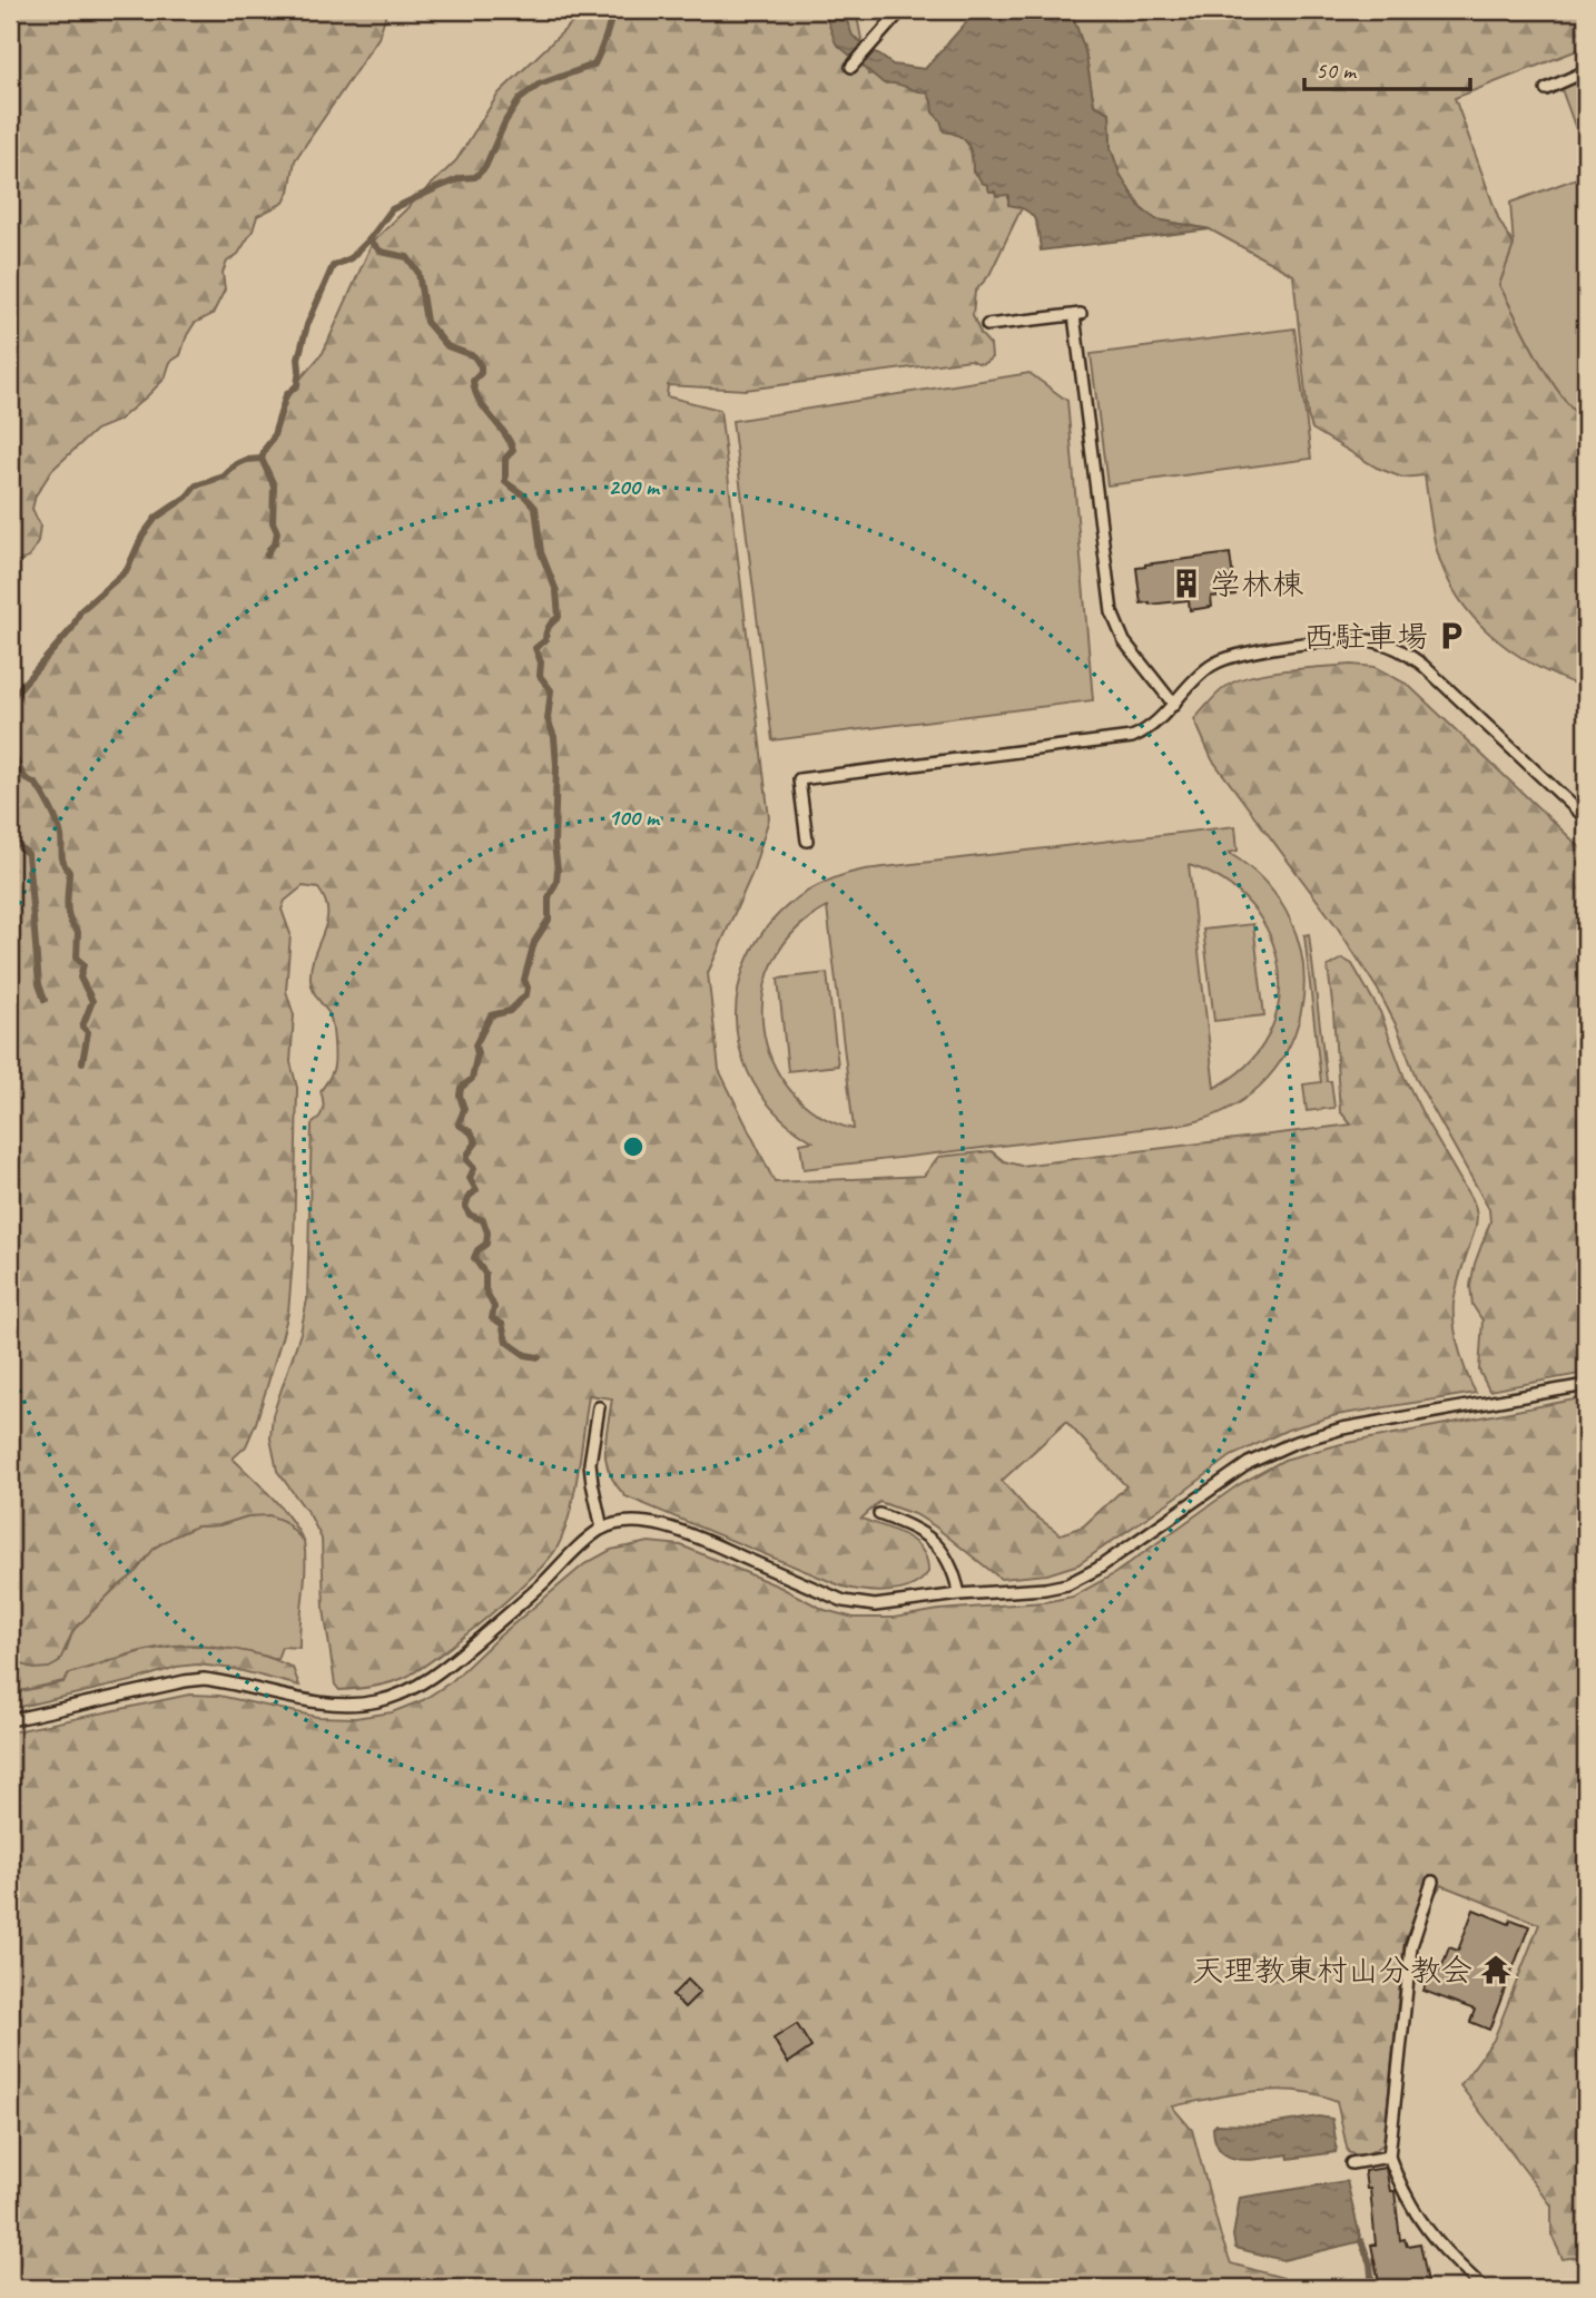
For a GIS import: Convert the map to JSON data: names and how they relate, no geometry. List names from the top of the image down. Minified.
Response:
{"places":{"building":["学林棟"],"parking":["西駐車場"],"temple":["天理教東村山分教会"]},"scale_bar":"50 m","rings":["200 m","100 m"]}
